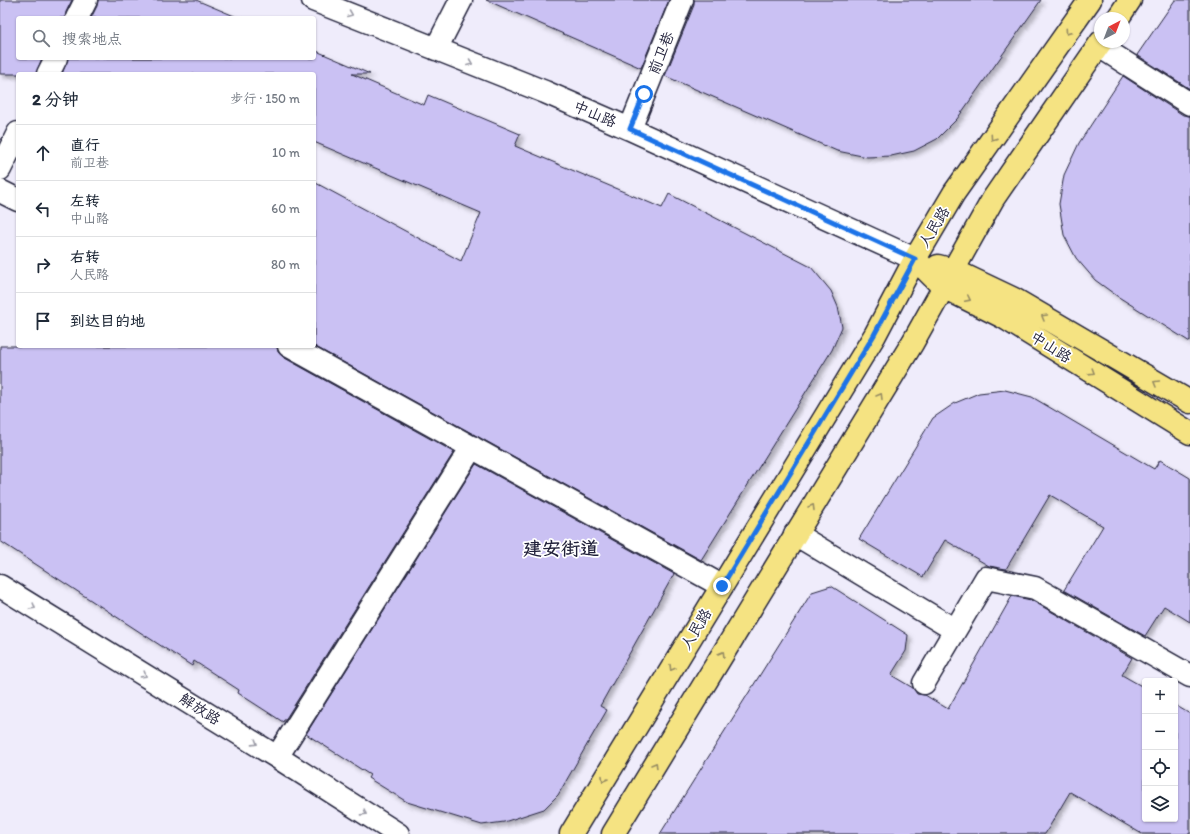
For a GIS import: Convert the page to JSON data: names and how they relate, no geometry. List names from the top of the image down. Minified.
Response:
{"streets":{"main road":["中山路","人民路"],"street":["前卫巷","解放路"]},"crossings":[["前卫巷","中山路"],["中山路","人民路"]],"one_way":["解放路"],"districts":["建安街道"],"north":"top right","page":{"search":"搜索地点","heading":["2 分钟","步行 · 150 m"],"list":[["直行","前卫巷","10 m"],["左转","中山路","60 m"],["右转","人民路","80 m"],"到达目的地"],"map_buttons":["+","−"]}}
